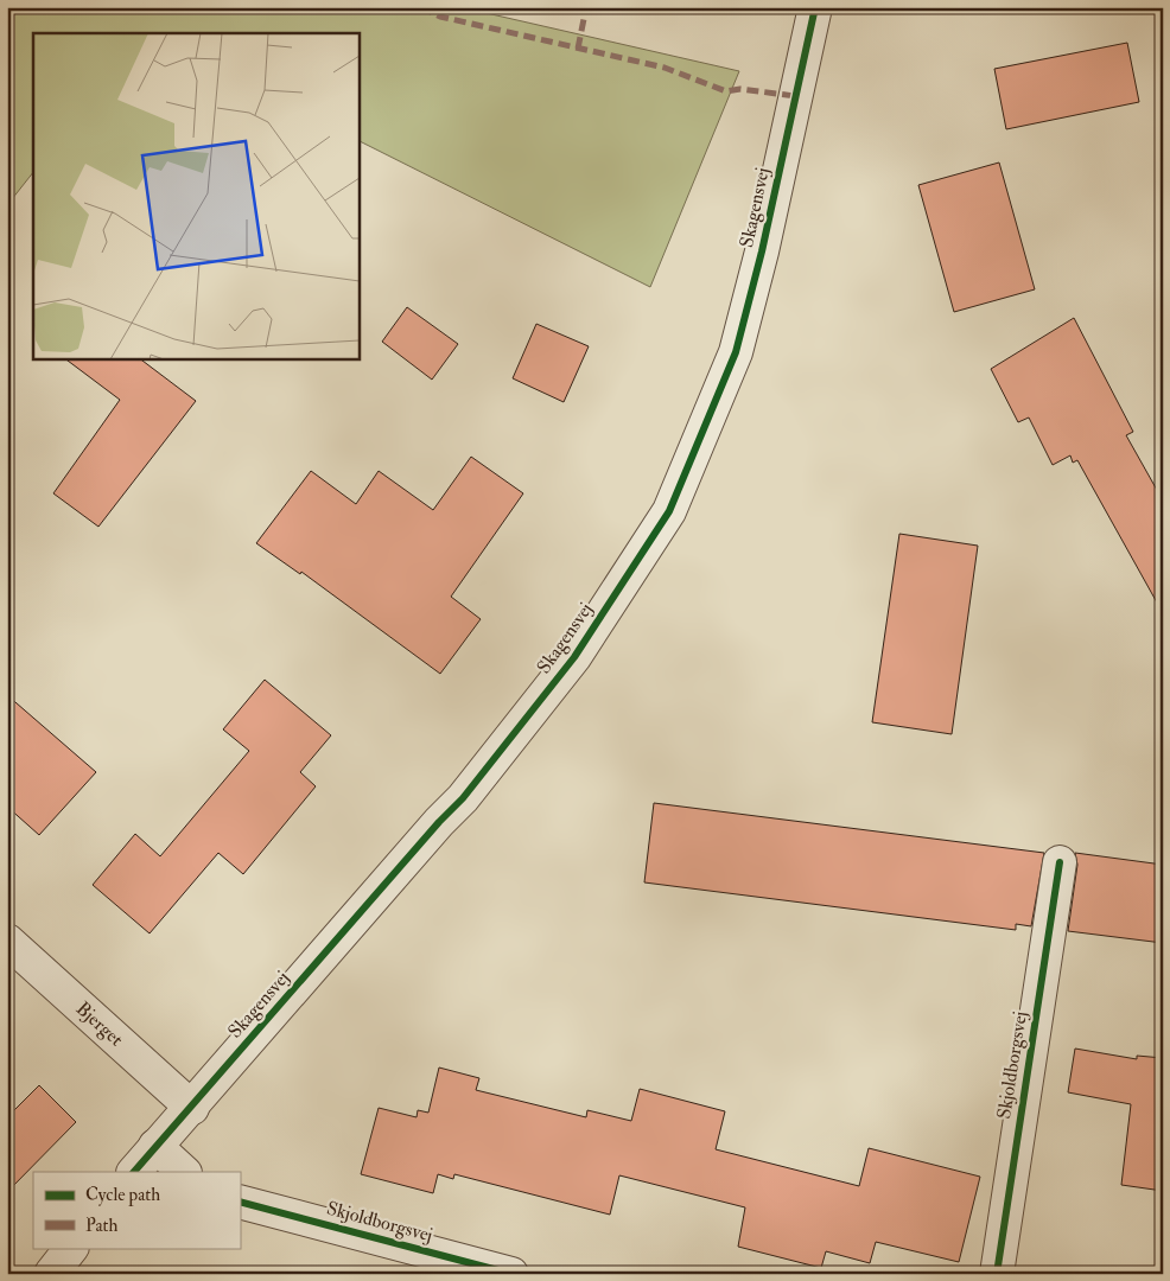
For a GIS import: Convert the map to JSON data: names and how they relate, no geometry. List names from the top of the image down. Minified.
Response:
{"streets":{"street":["Skagensvej","Bjerget","Skjoldborgsvej"]},"crossings":[["Skagensvej","Bjerget"]],"legend":["Cycle path","Path"]}
